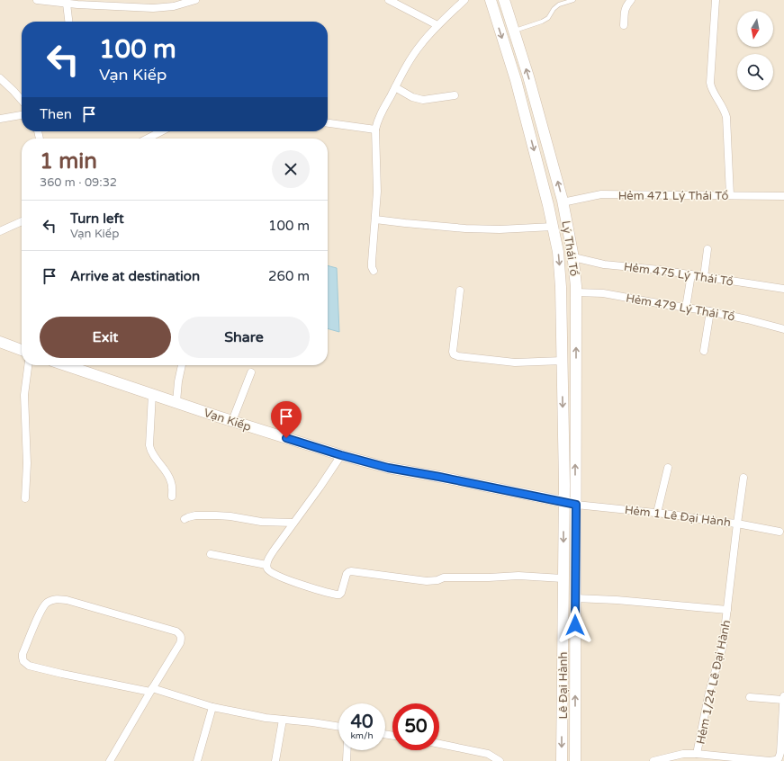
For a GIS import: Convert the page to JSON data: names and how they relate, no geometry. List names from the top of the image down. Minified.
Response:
{"streets":{"main road":["Lý Thái Tổ","Vạn Kiếp","Lê Đại Hành"],"street":["Hẻm 471 Lý Thái Tổ","Hẻm 475 Lý Thái Tổ","Hẻm 479 Lý Thái Tổ","Hẻm 1 Lê Đại Hành","Hẻm 1/24 Lê Đại Hành"]},"crossings":[["Hẻm 471 Lý Thái Tổ","Lý Thái Tổ"],["Lý Thái Tổ","Hẻm 475 Lý Thái Tổ"],["Lý Thái Tổ","Hẻm 479 Lý Thái Tổ"],["Lý Thái Tổ","Vạn Kiếp"],["Lý Thái Tổ","Hẻm 1 Lê Đại Hành"],["Lý Thái Tổ","Lê Đại Hành"],["Vạn Kiếp","Hẻm 1 Lê Đại Hành"],["Vạn Kiếp","Lê Đại Hành"],["Hẻm 1 Lê Đại Hành","Hẻm 1/24 Lê Đại Hành"],["Hẻm 1 Lê Đại Hành","Lê Đại Hành"]],"north":"bottom","page":{"turn":["100 m","Vạn Kiếp"],"then":"Then","heading":["1 min","360 m · 09:32"],"list":[{"name":"Turn left","note":"Vạn Kiếp","value":"100 m"},{"name":"Arrive at destination","value":"260 m"}],"buttons":["Exit","Share"],"speed":"40 km/h","limit":"50"}}
